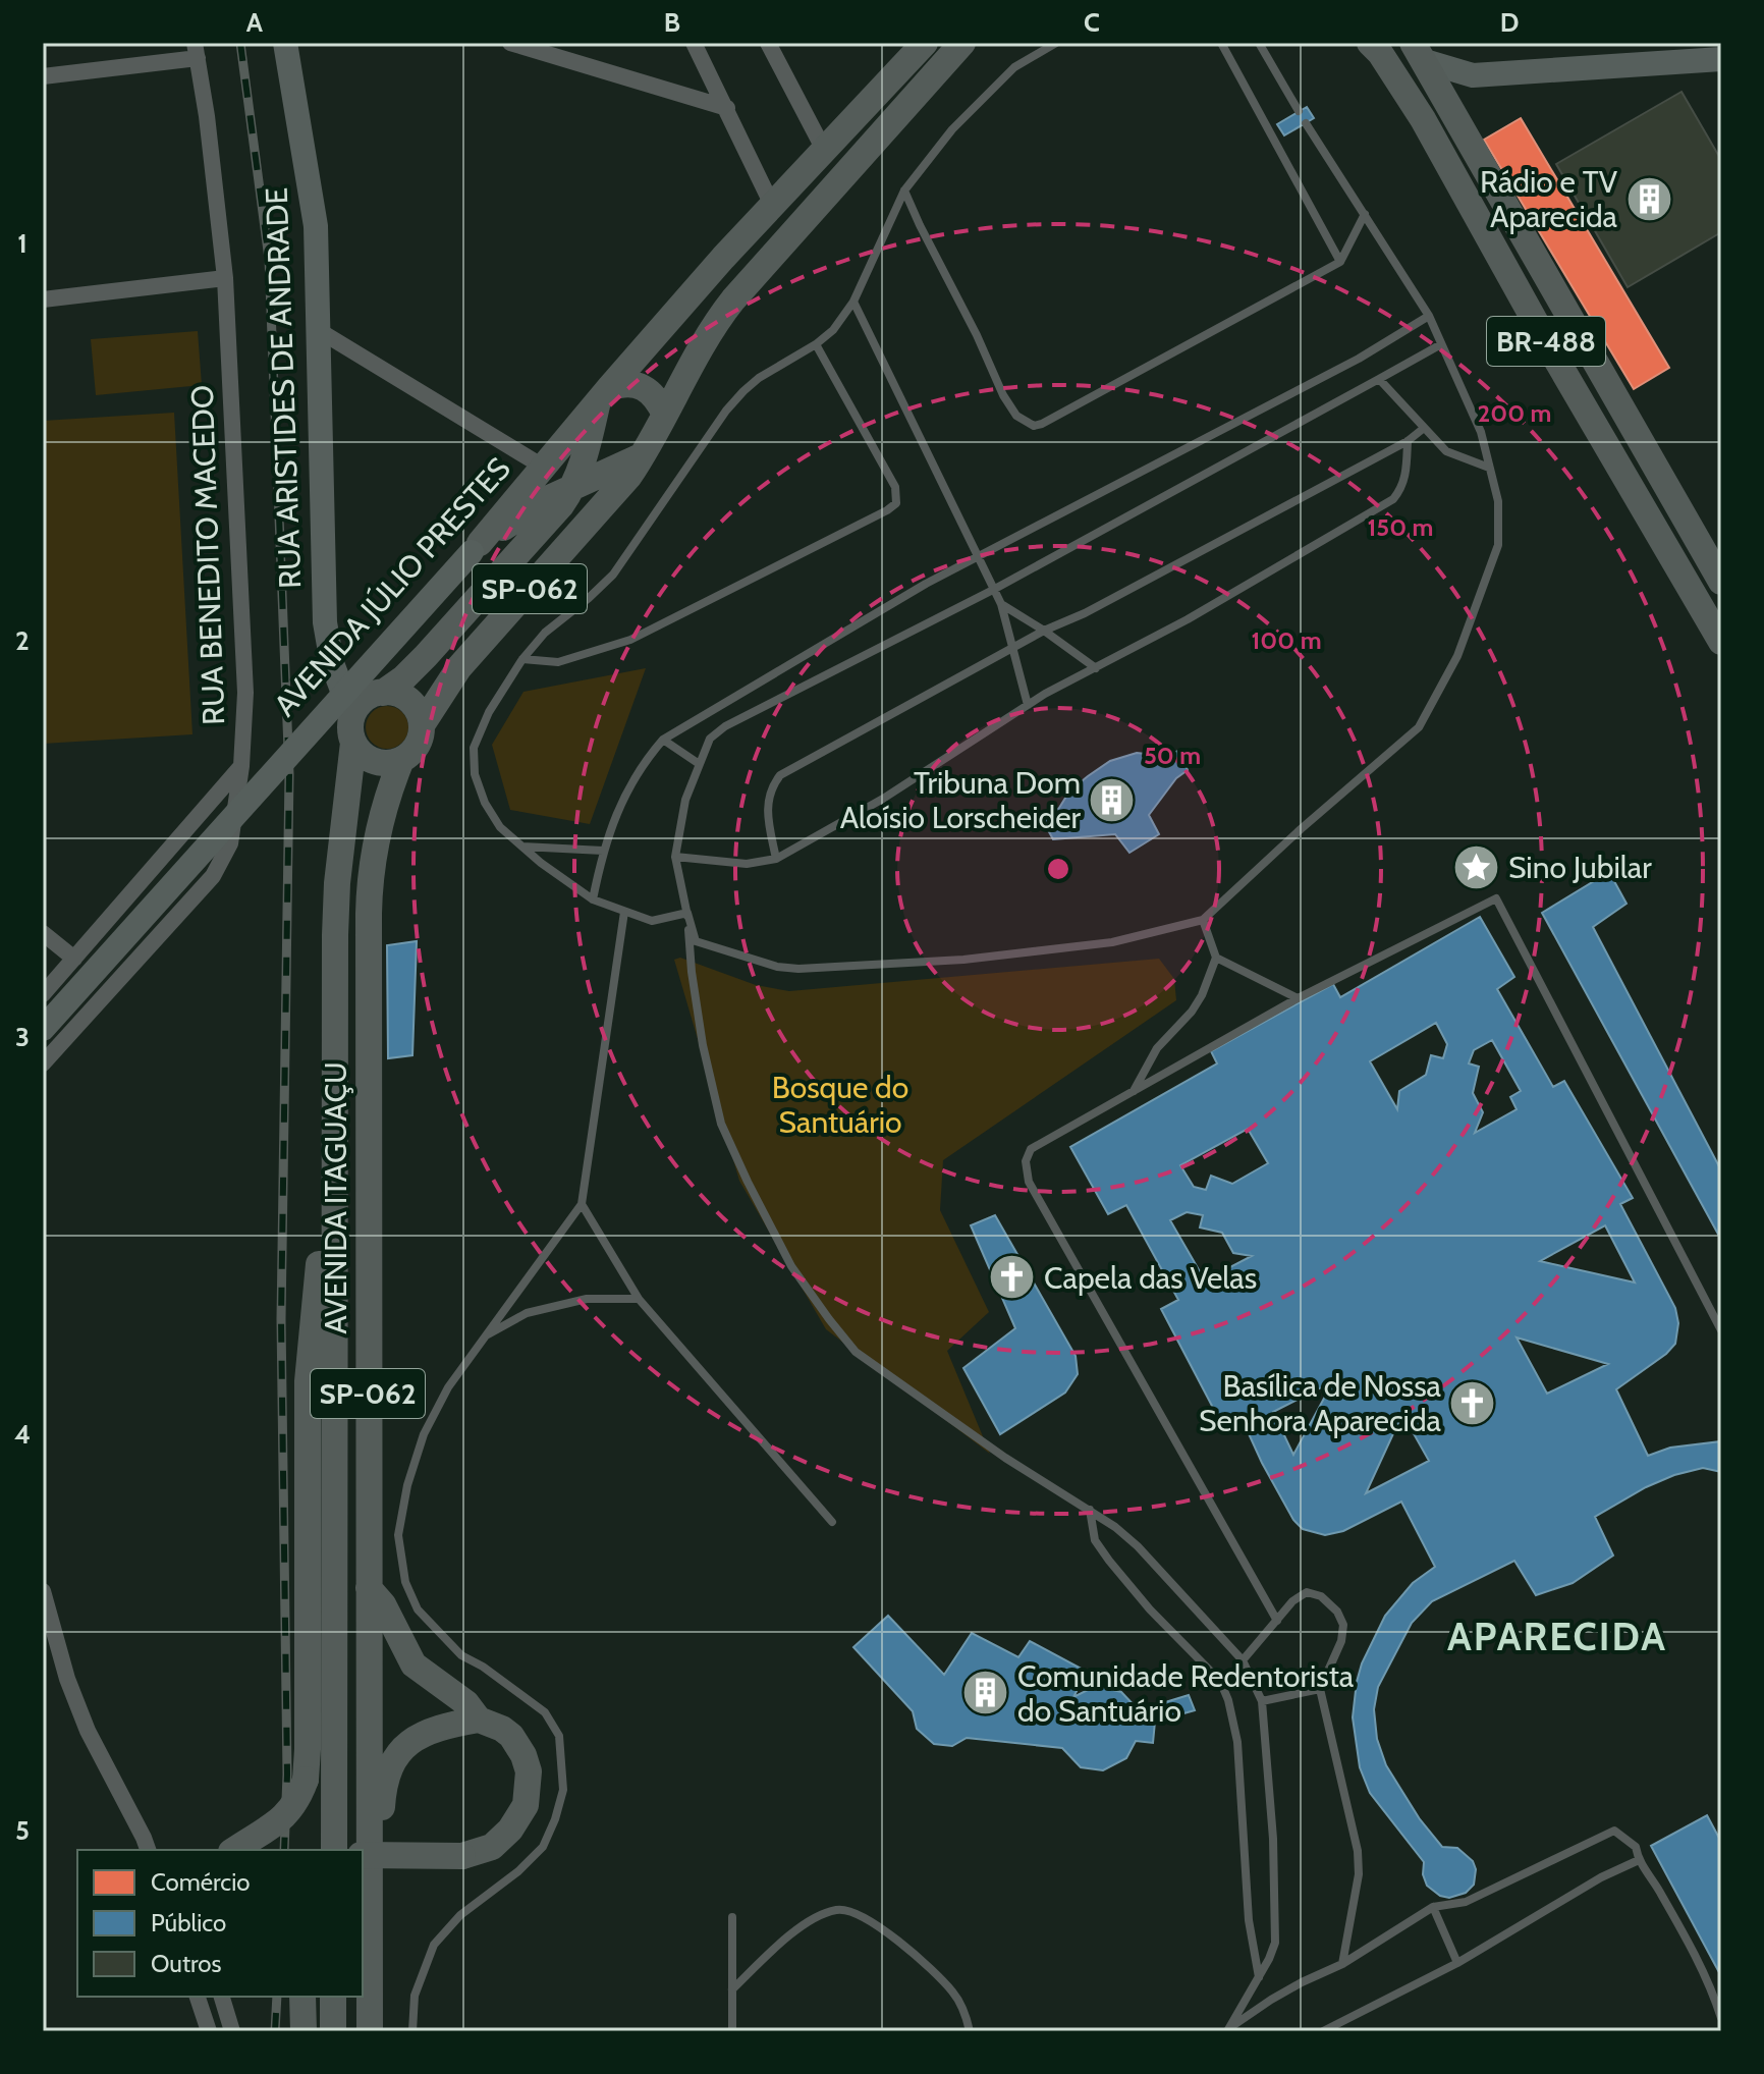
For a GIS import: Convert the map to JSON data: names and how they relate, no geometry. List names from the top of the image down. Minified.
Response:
{"streets":{"main road":["BR-488","RUA ARISTIDES DE ANDRADE","AVENIDA JÚLIO PRESTES","SP-062","AVENIDA ITAGUAÇU"],"street":["RUA BENEDITO MACEDO"]},"crossings":[["RUA ARISTIDES DE ANDRADE","AVENIDA JÚLIO PRESTES"],["RUA ARISTIDES DE ANDRADE","SP-062"],["RUA ARISTIDES DE ANDRADE","AVENIDA ITAGUAÇU"],["AVENIDA JÚLIO PRESTES","SP-062"],["AVENIDA JÚLIO PRESTES","AVENIDA ITAGUAÇU"],["SP-062","AVENIDA ITAGUAÇU"]],"districts":["APARECIDA"],"parks":["Bosque do Santuário"],"places":{"building":["Rádio e TV Aparecida","Tribuna Dom Aloísio Lorscheider","Comunidade Redentorista do Santuário"],"place":["Sino Jubilar"],"church":["Capela das Velas","Basílica de Nossa Senhora Aparecida"]},"legend":["Comércio","Público","Outros"],"grid":{"columns":["A","B","C","D"],"rows":["1","2","3","4","5"]},"rings":["200 m","150 m","100 m","50 m"]}
